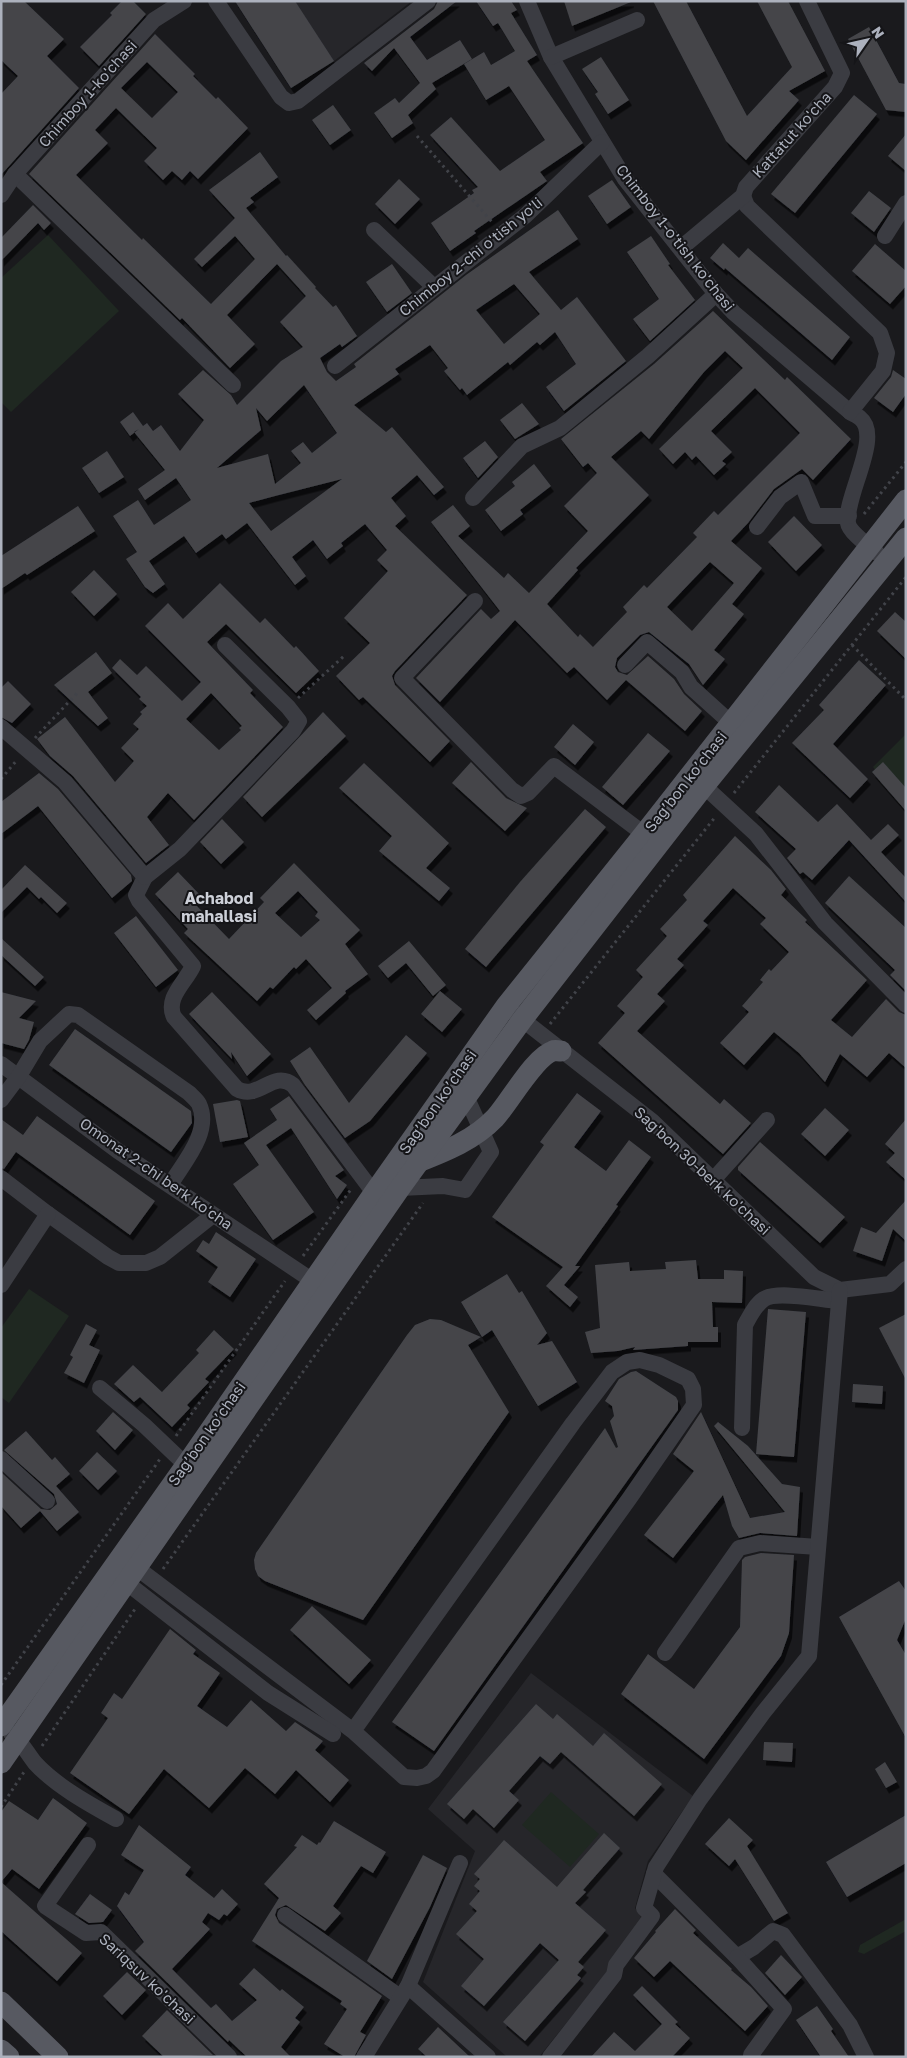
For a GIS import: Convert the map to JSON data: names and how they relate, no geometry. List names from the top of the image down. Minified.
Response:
{"streets":{"main road":["Sag’bon ko’chasi"],"street":["Chimboy 1-ko'chasi","Kattatut ko'cha","Chimboy 1-o'tish ko'chasi","Chimboy 2-chi o'tish yo'li","Sag'bon 30-berk ko'chasi","Omonat 2-chi berk ko'cha","Sariqsuv ko'chasi"]},"crossings":[["Kattatut ko'cha","Chimboy 1-o'tish ko'chasi"],["Chimboy 1-o'tish ko'chasi","Chimboy 2-chi o'tish yo'li"],["Sag’bon ko’chasi","Sag'bon 30-berk ko'chasi"],["Sag’bon ko’chasi","Omonat 2-chi berk ko'cha"]],"districts":["Achabod mahallasi"],"north":"top right"}
